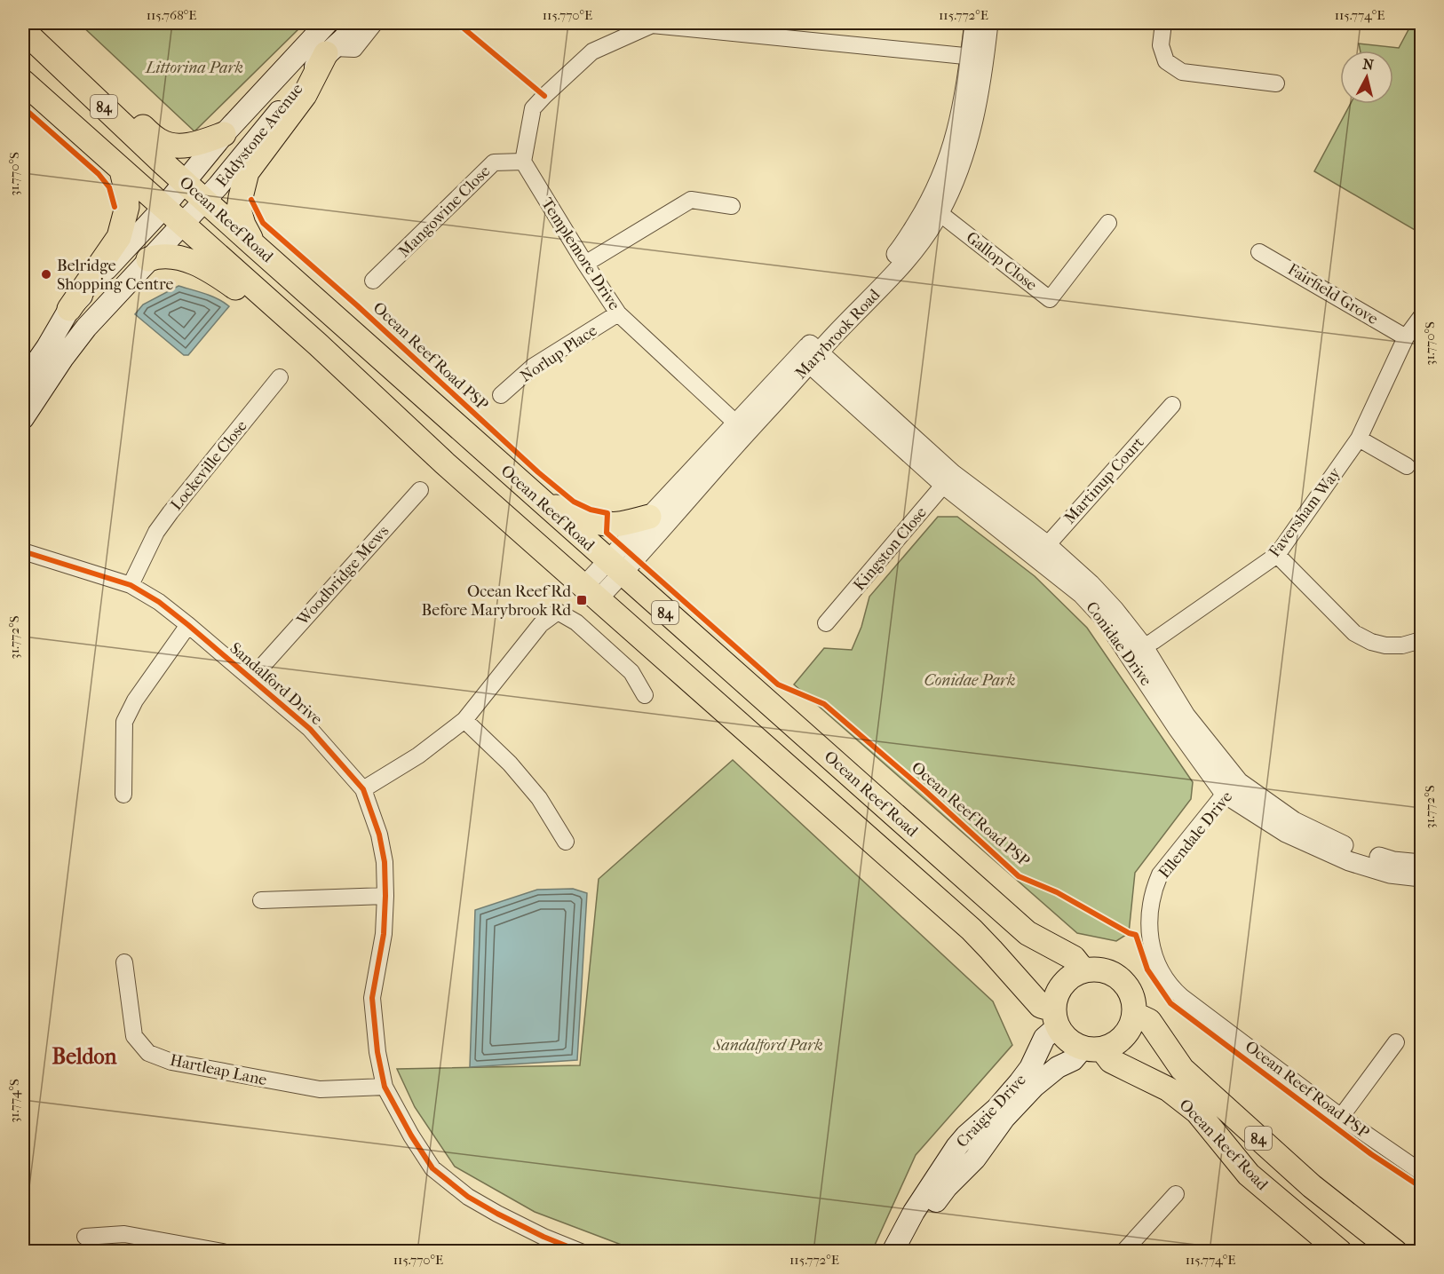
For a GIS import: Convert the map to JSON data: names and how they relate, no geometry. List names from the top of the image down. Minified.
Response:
{"streets":{"main road":["84","Eddystone Avenue","Ocean Reef Road","Craigie Drive"],"street":["Mangowine Close","Templemore Drive","Gallop Close","Fairfield Grove","Marybrook Road","Norlup Place","Lockeville Close","Martinup Court","Faversham Way","Kingston Close","Woodbridge Mews","Conidae Drive","Sandalford Drive","Ellendale Drive","Hartleap Lane"],"cycle path":["Ocean Reef Road PSP"]},"crossings":[["84","Ocean Reef Road"],["84","Craigie Drive"],["Eddystone Avenue","Ocean Reef Road"],["Mangowine Close","Templemore Drive"],["Ocean Reef Road","Marybrook Road"],["Ocean Reef Road","Craigie Drive"],["Templemore Drive","Marybrook Road"],["Templemore Drive","Norlup Place"],["Gallop Close","Marybrook Road"],["Fairfield Grove","Faversham Way"],["Marybrook Road","Conidae Drive"],["Lockeville Close","Sandalford Drive"],["Martinup Court","Conidae Drive"],["Faversham Way","Conidae Drive"],["Kingston Close","Conidae Drive"],["Woodbridge Mews","Sandalford Drive"],["Conidae Drive","Ellendale Drive"],["Sandalford Drive","Hartleap Lane"]],"districts":["Beldon"],"parks":["Littorina Park","Conidae Park","Sandalford Park"],"places":{"other":["Belridge Shopping Centre"],"transit":["Ocean Reef Rd Before Marybrook Rd"]},"north":"top","coordinates":["115.768°E","115.770°E","115.772°E","115.774°E","31.770°S","31.772°S","31.774°S"]}
